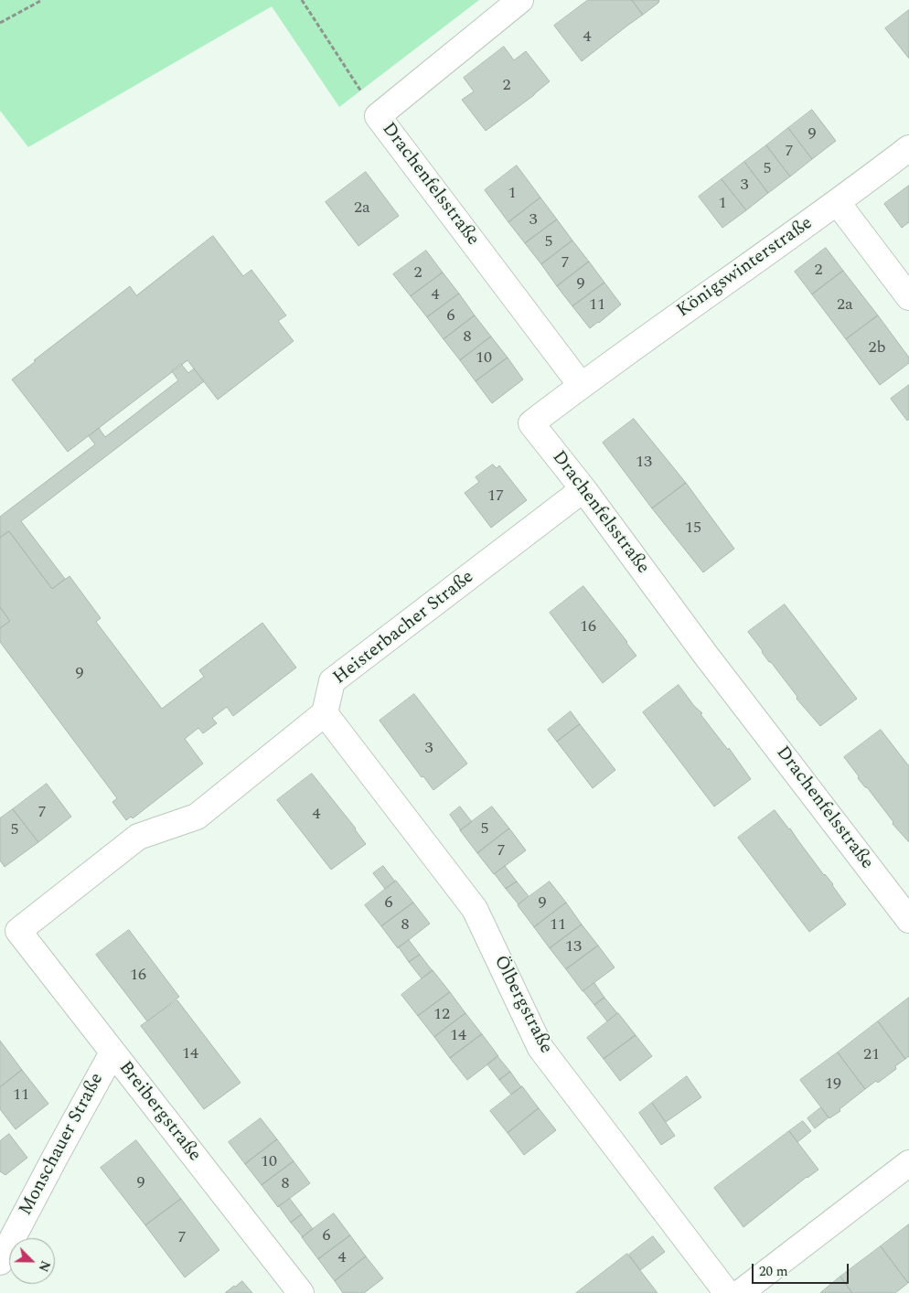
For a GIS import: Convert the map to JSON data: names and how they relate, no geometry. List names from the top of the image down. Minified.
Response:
{"streets":{"street":["Drachenfelsstraße","Königswinterstraße","Heisterbacher Straße","Ölbergstraße","Breibergstraße","Monschauer Straße"]},"crossings":[["Drachenfelsstraße","Königswinterstraße"],["Drachenfelsstraße","Heisterbacher Straße"],["Heisterbacher Straße","Ölbergstraße"],["Heisterbacher Straße","Breibergstraße"],["Ölbergstraße","Breibergstraße"],["Breibergstraße","Monschauer Straße"]],"house_numbers":["4","2","9","7","5","3","1","1","2a","3","5","7","2","2","9","4","11","2a","6","8","2b","10","13","17","15","16","9","3","7","4","5","5","7","6","9","8","11","13","16","12","14","14","21","19","11","10","9","8","6","7","4"],"scale_bar":"20 m","north":"bottom right"}
